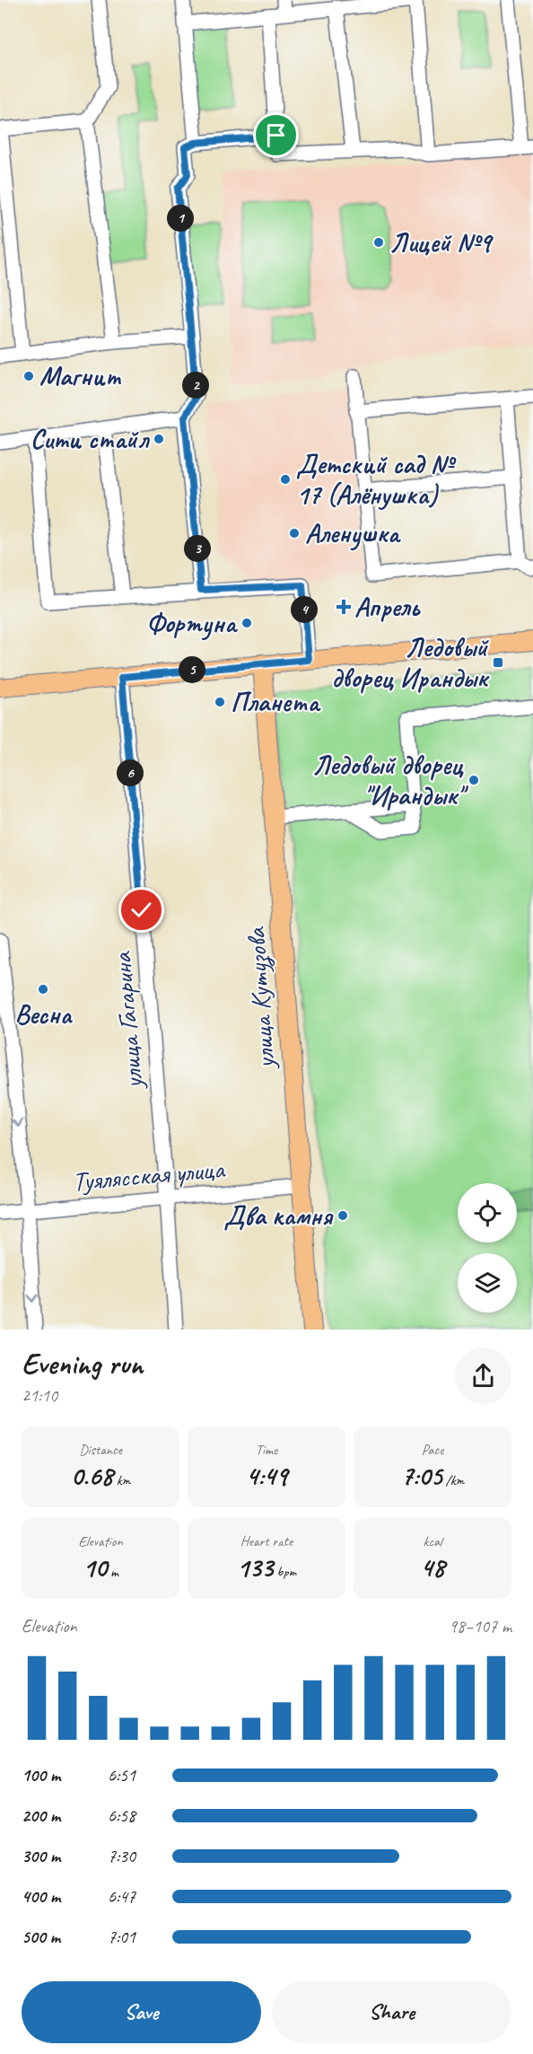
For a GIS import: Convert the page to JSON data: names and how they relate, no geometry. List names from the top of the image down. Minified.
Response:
{"streets":{"main road":["улица Кутузова"],"street":["улица Гагарина","Туялясская улица"]},"crossings":[["улица Кутузова","Туялясская улица"],["улица Гагарина","Туялясская улица"]],"places":{"other":["Лицей №9","Магнит","Сити стайл","Детский сад № 17 (Алёнушка)","Аленушка","Фортуна","Планета","Ледовый дворец \"Ирандык\"","Весна","Два камня"],"health":["Апрель"],"transit":["Ледовый дворец Ирандык"]},"page":{"pins":["1","2","3","4","5","6"],"heading":["Evening run","21:10"],"stats":[["Distance","0.68 km"],["Time","4:49"],["Pace","7:05 /km"],["Elevation","10 m"],["Heart rate","133 bpm"],["kcal","48"]],"chart":["Elevation","98–107 m"],"list":[{"name":"100 m","note":"6:51"},{"name":"200 m","note":"6:58"},{"name":"300 m","note":"7:30"},{"name":"400 m","note":"6:47"},{"name":"500 m","note":"7:01"}],"buttons":["Save","Share"]}}
